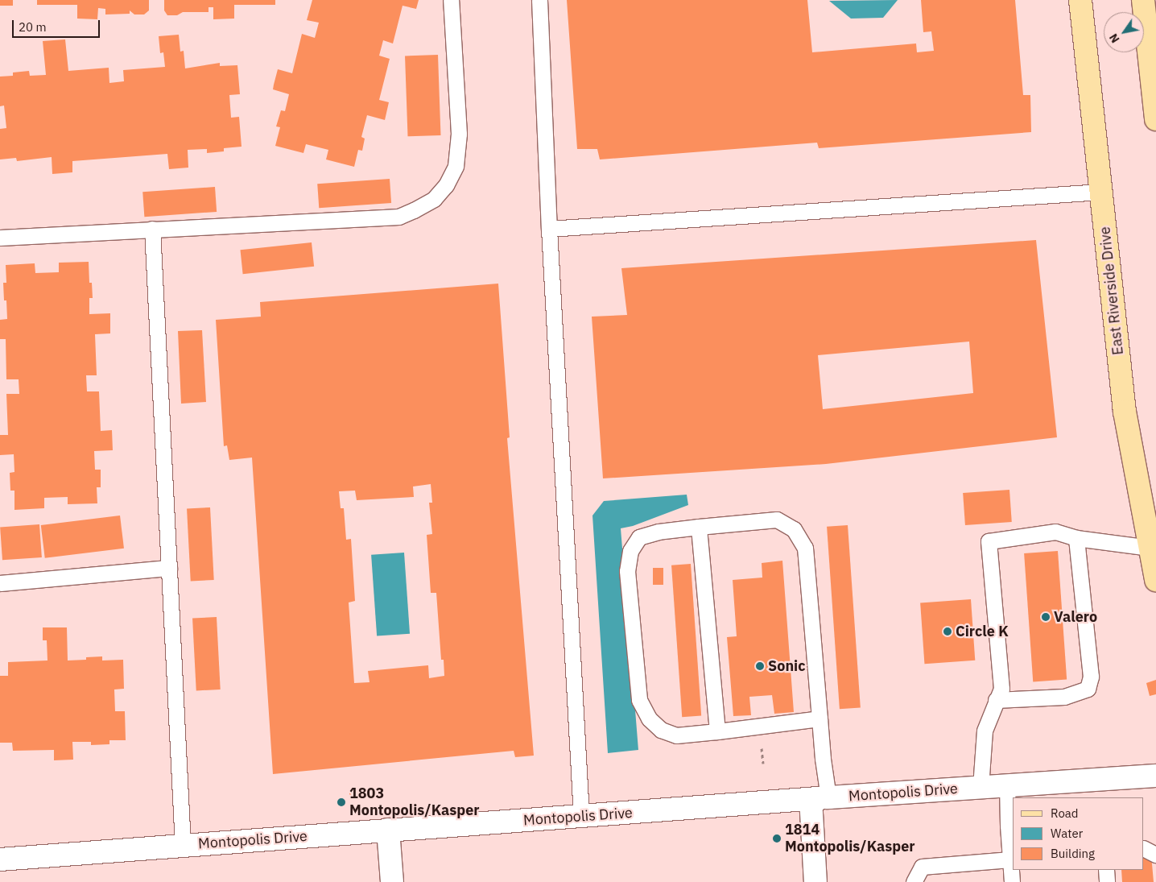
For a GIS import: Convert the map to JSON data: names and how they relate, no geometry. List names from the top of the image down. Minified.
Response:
{"streets":{"main road":["East Riverside Drive","Montopolis Drive"]},"places":["Valero","Circle K","Sonic","1803 Montopolis/Kasper","1814 Montopolis/Kasper"],"legend":["Road","Water","Building"],"scale_bar":"20 m","north":"bottom left"}
